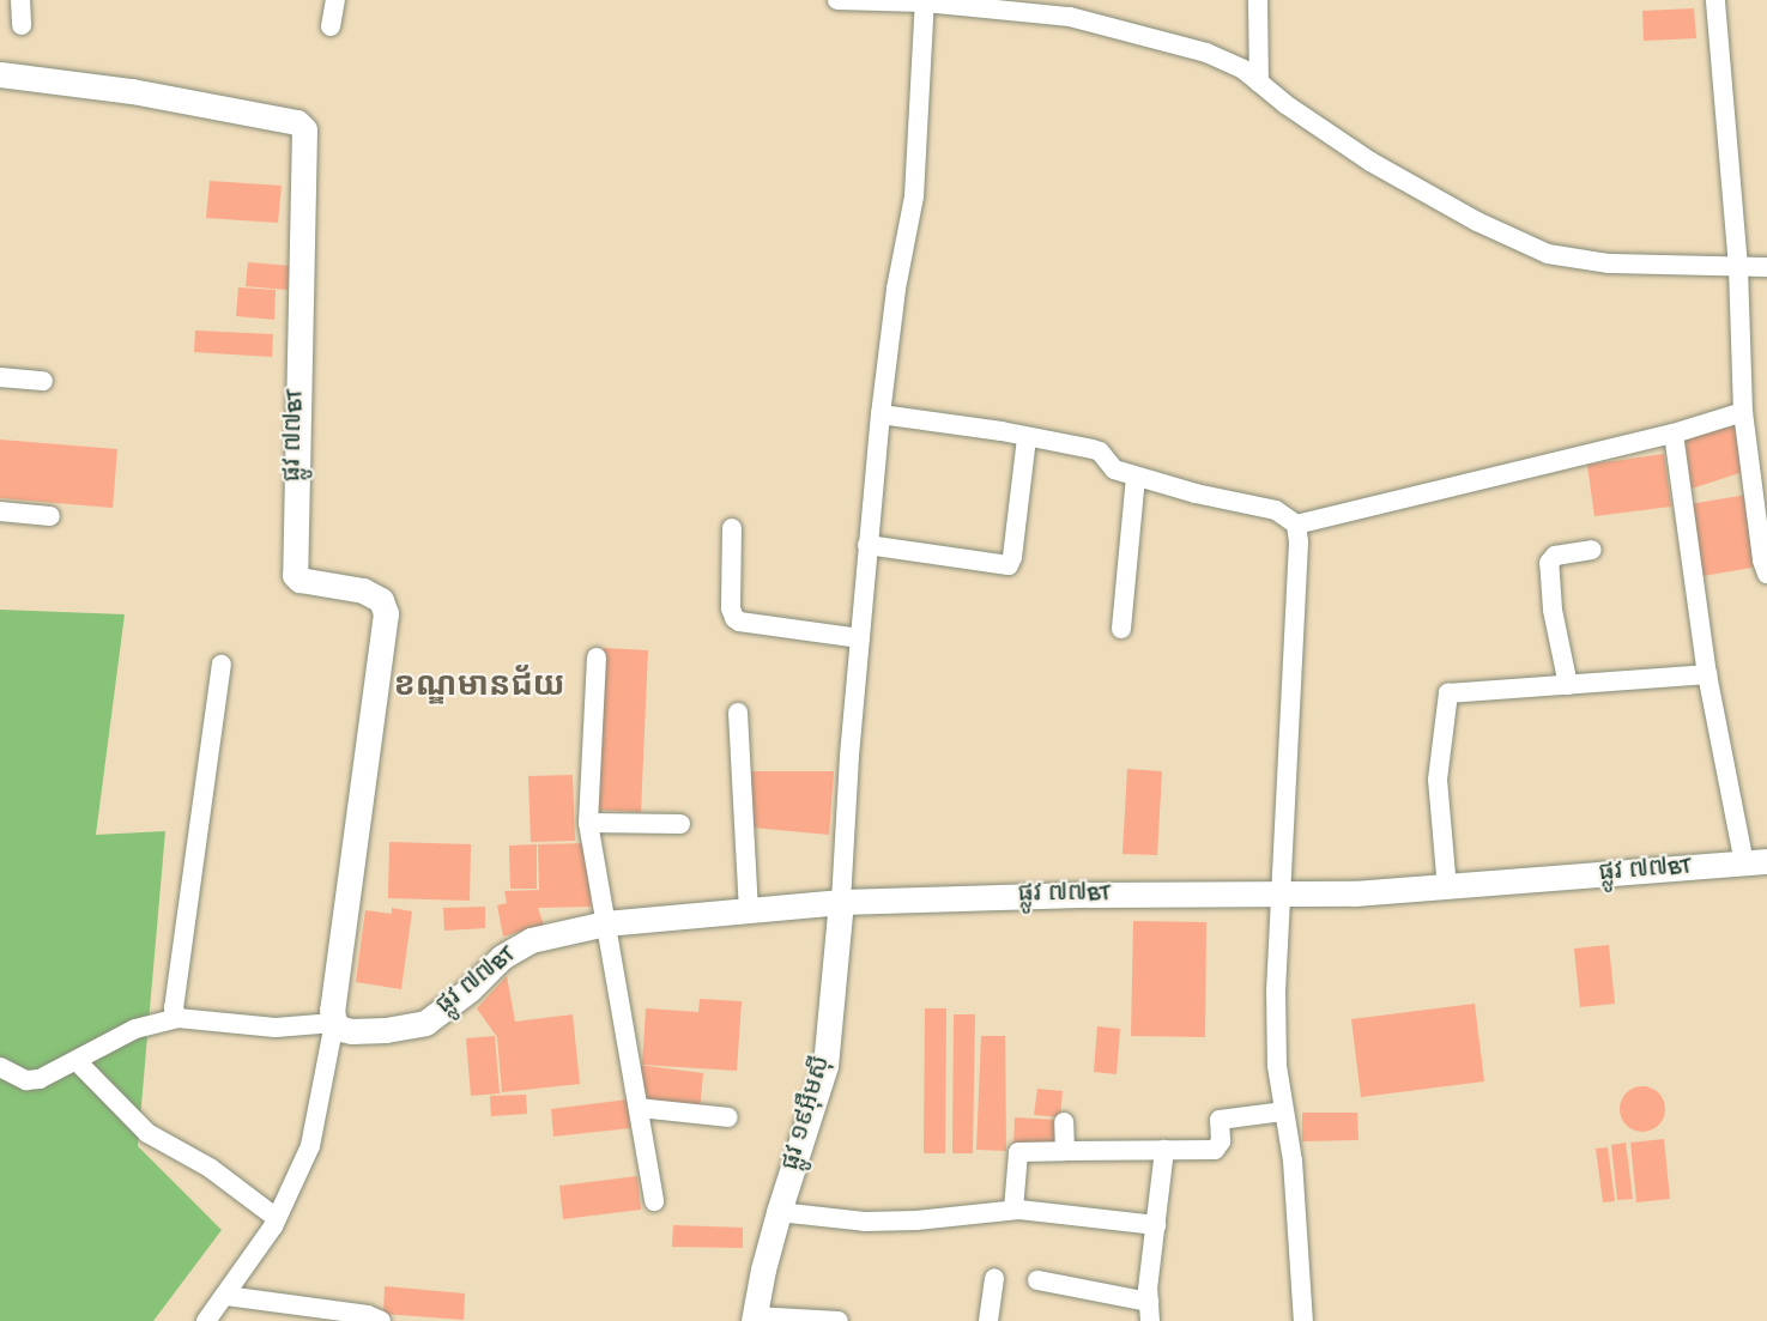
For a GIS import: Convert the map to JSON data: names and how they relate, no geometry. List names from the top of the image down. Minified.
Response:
{"streets":{"street":["ផ្លូវ ៧៧BT","ផ្លូវ ១៩អ៊ឹមស៊ី"]},"crossings":[["ផ្លូវ ៧៧BT","ផ្លូវ ១៩អ៊ឹមស៊ី"]],"districts":["ខណ្ឌមានជ័យ"]}
